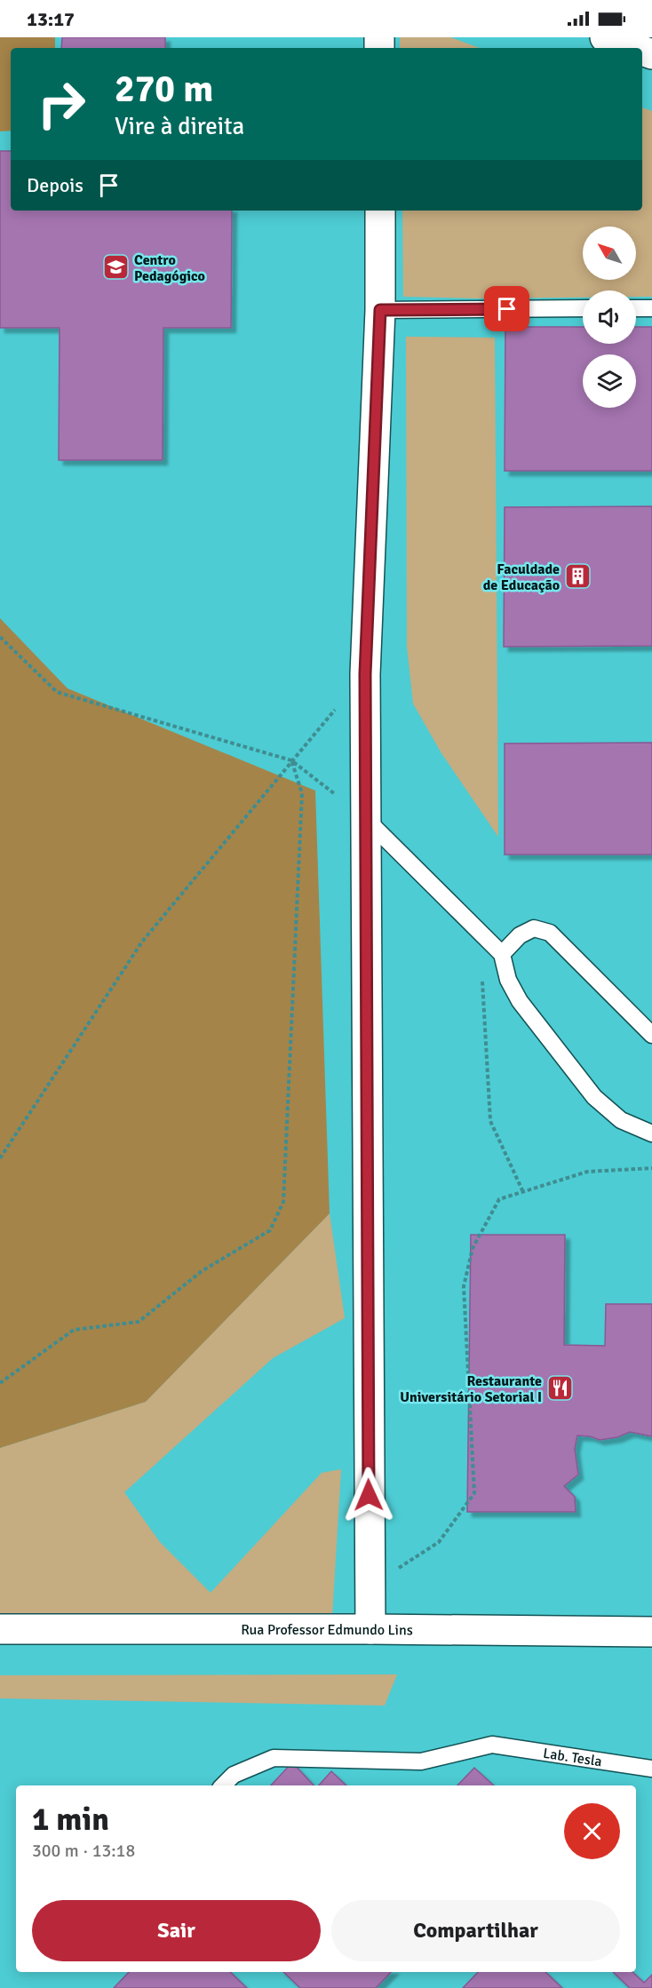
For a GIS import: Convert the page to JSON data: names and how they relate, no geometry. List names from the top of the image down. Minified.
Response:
{"streets":{"street":["Rua Professor Edmundo Lins"],"lane":["Lab. Tesla"]},"places":{"school or university":["Centro Pedagógico"],"building":["Faculdade de Educação"],"restaurant":["Restaurante Universitário Setorial I"]},"north":"top left","page":{"status":"13:17","turn":["270 m","Vire à direita"],"then":"Depois","heading":["1 min","300 m · 13:18"],"buttons":["Sair","Compartilhar"]}}
